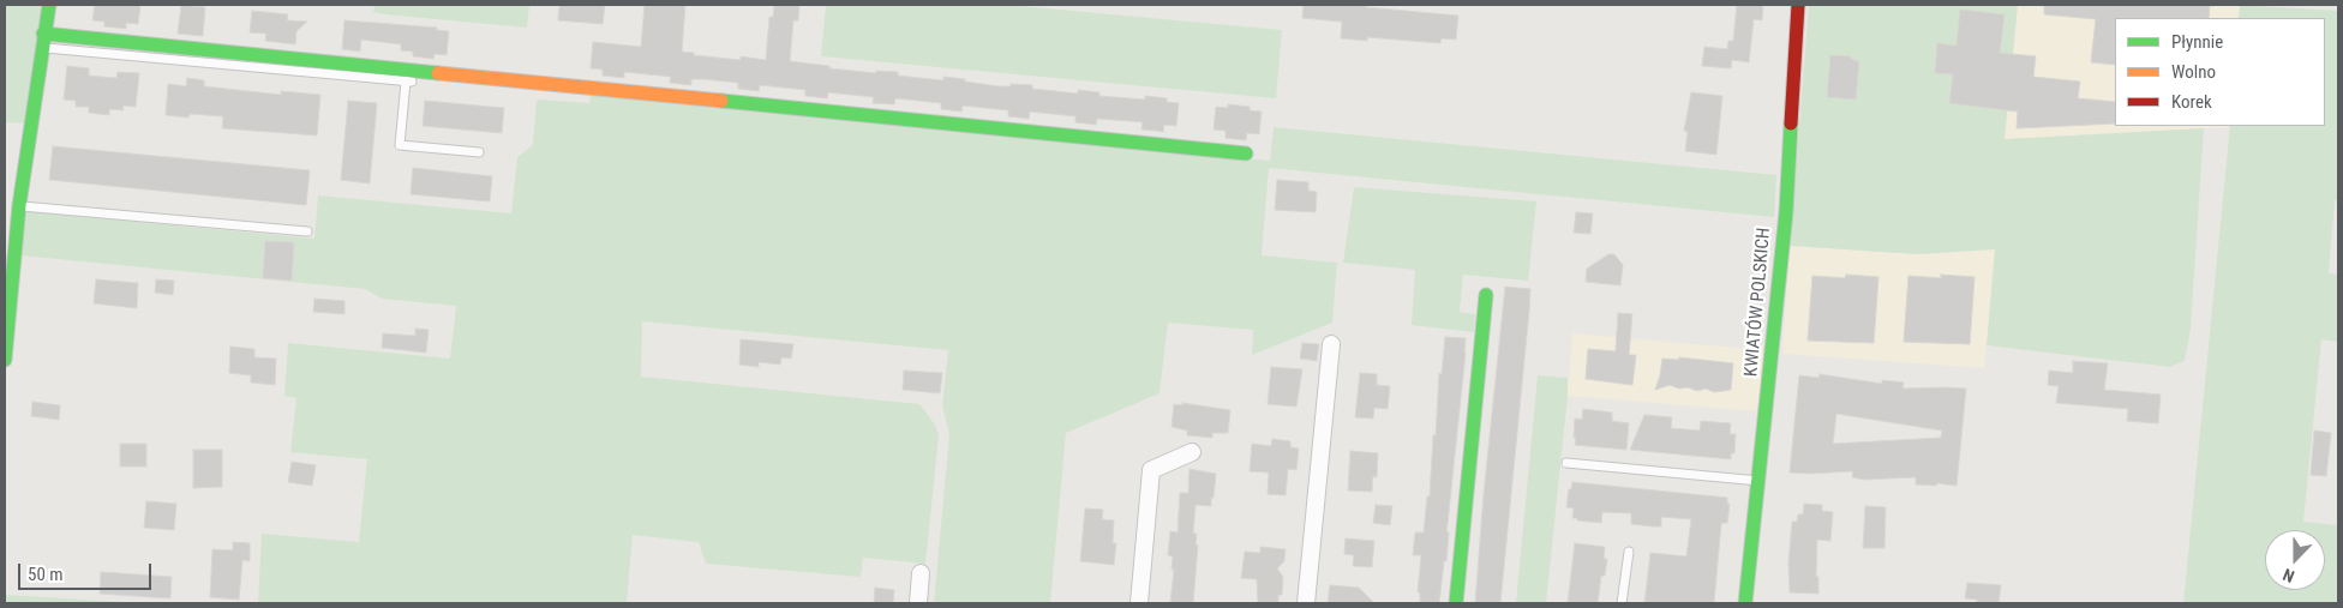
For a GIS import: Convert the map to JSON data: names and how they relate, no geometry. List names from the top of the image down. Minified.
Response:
{"streets":{"street":["KWIATÓW POLSKICH"]},"legend":["Płynnie","Wolno","Korek"],"scale_bar":"50 m","north":"bottom"}
